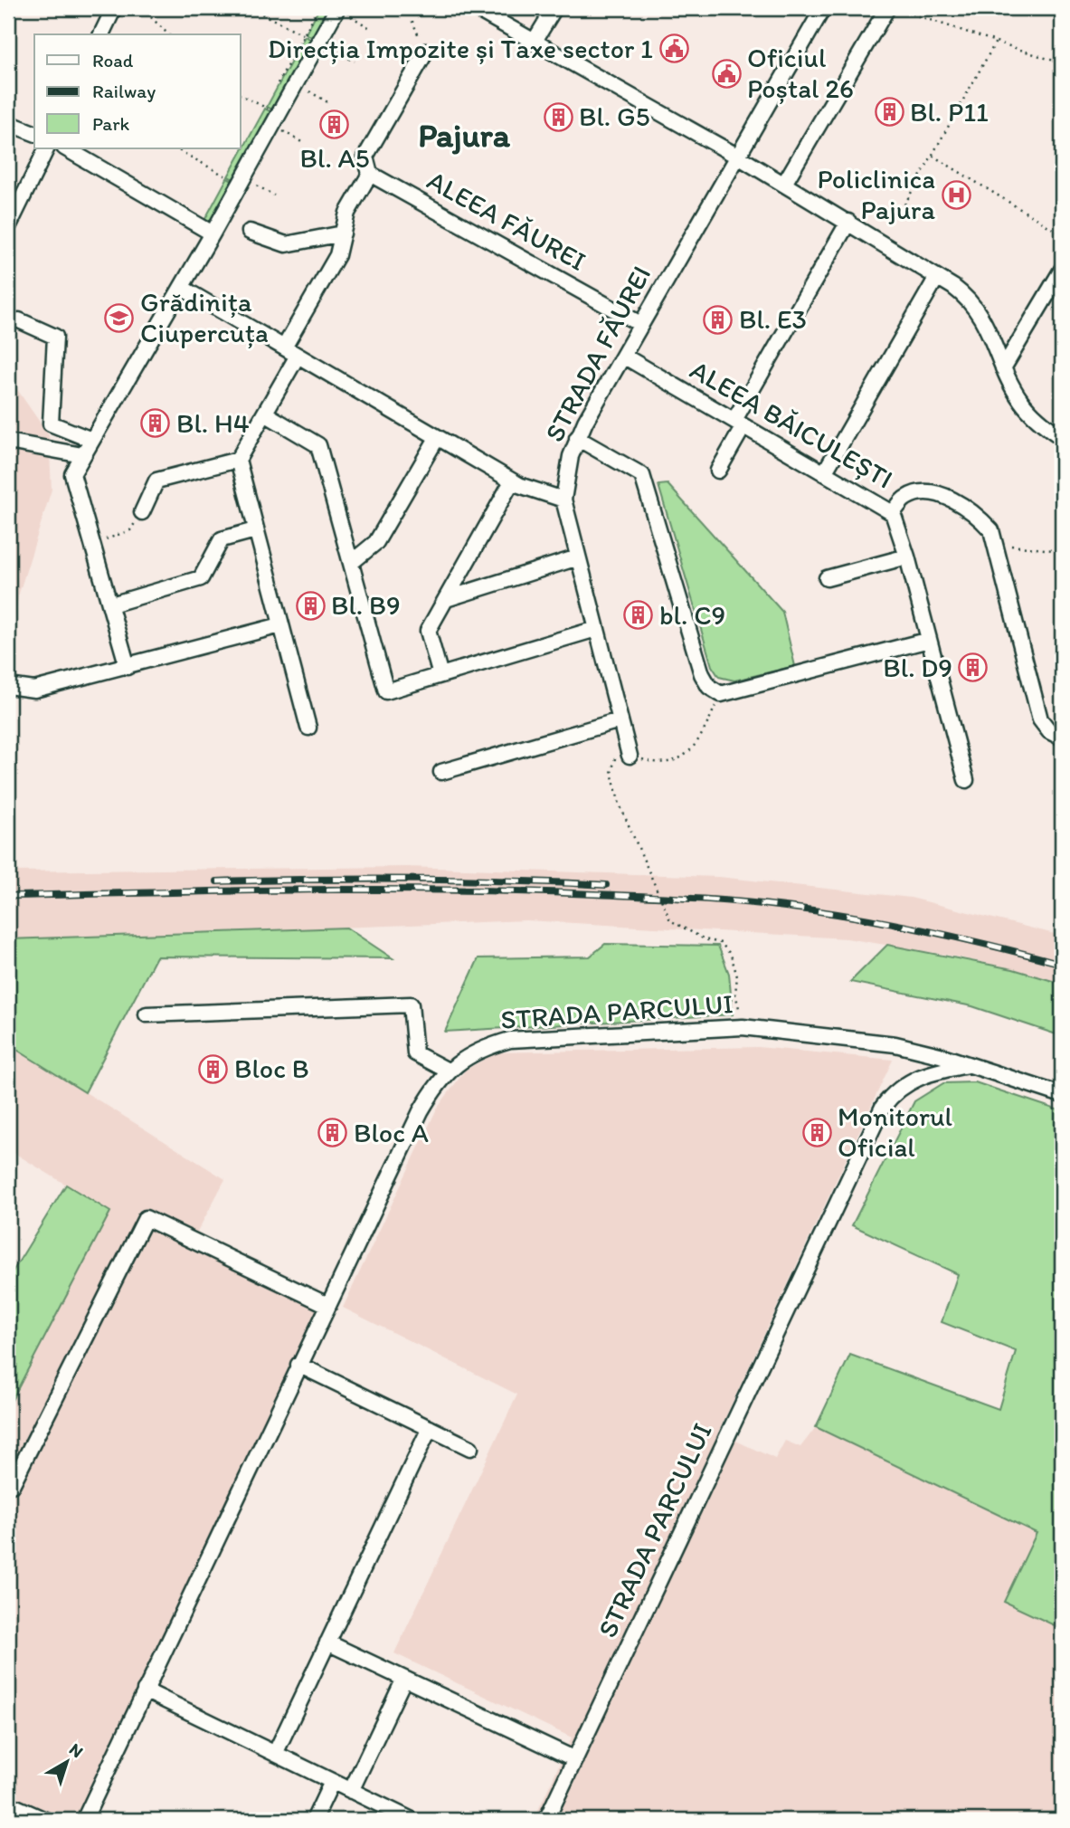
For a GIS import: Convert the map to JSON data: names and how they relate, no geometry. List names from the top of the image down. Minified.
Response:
{"streets":{"street":["ALEEA FĂUREI","STRADA FĂUREI","ALEEA BĂICULEȘTI","STRADA PARCULUI"]},"crossings":[["ALEEA FĂUREI","STRADA FĂUREI"],["STRADA FĂUREI","ALEEA BĂICULEȘTI"]],"districts":["Pajura"],"places":{"public building":["Direcția Impozite și Taxe sector 1","Oficiul Poștal 26"],"building":["Bl. P11","Bl. G5","Bl. A5","Bl. E3","Bl. H4","Bl. B9","bl. C9","Bl. D9","Bloc B","Monitorul Oficial","Bloc A"],"hospital":["Policlinica Pajura"],"school or university":["Grădinița Ciupercuța"]},"legend":["Road","Railway","Park"],"north":"top right"}
